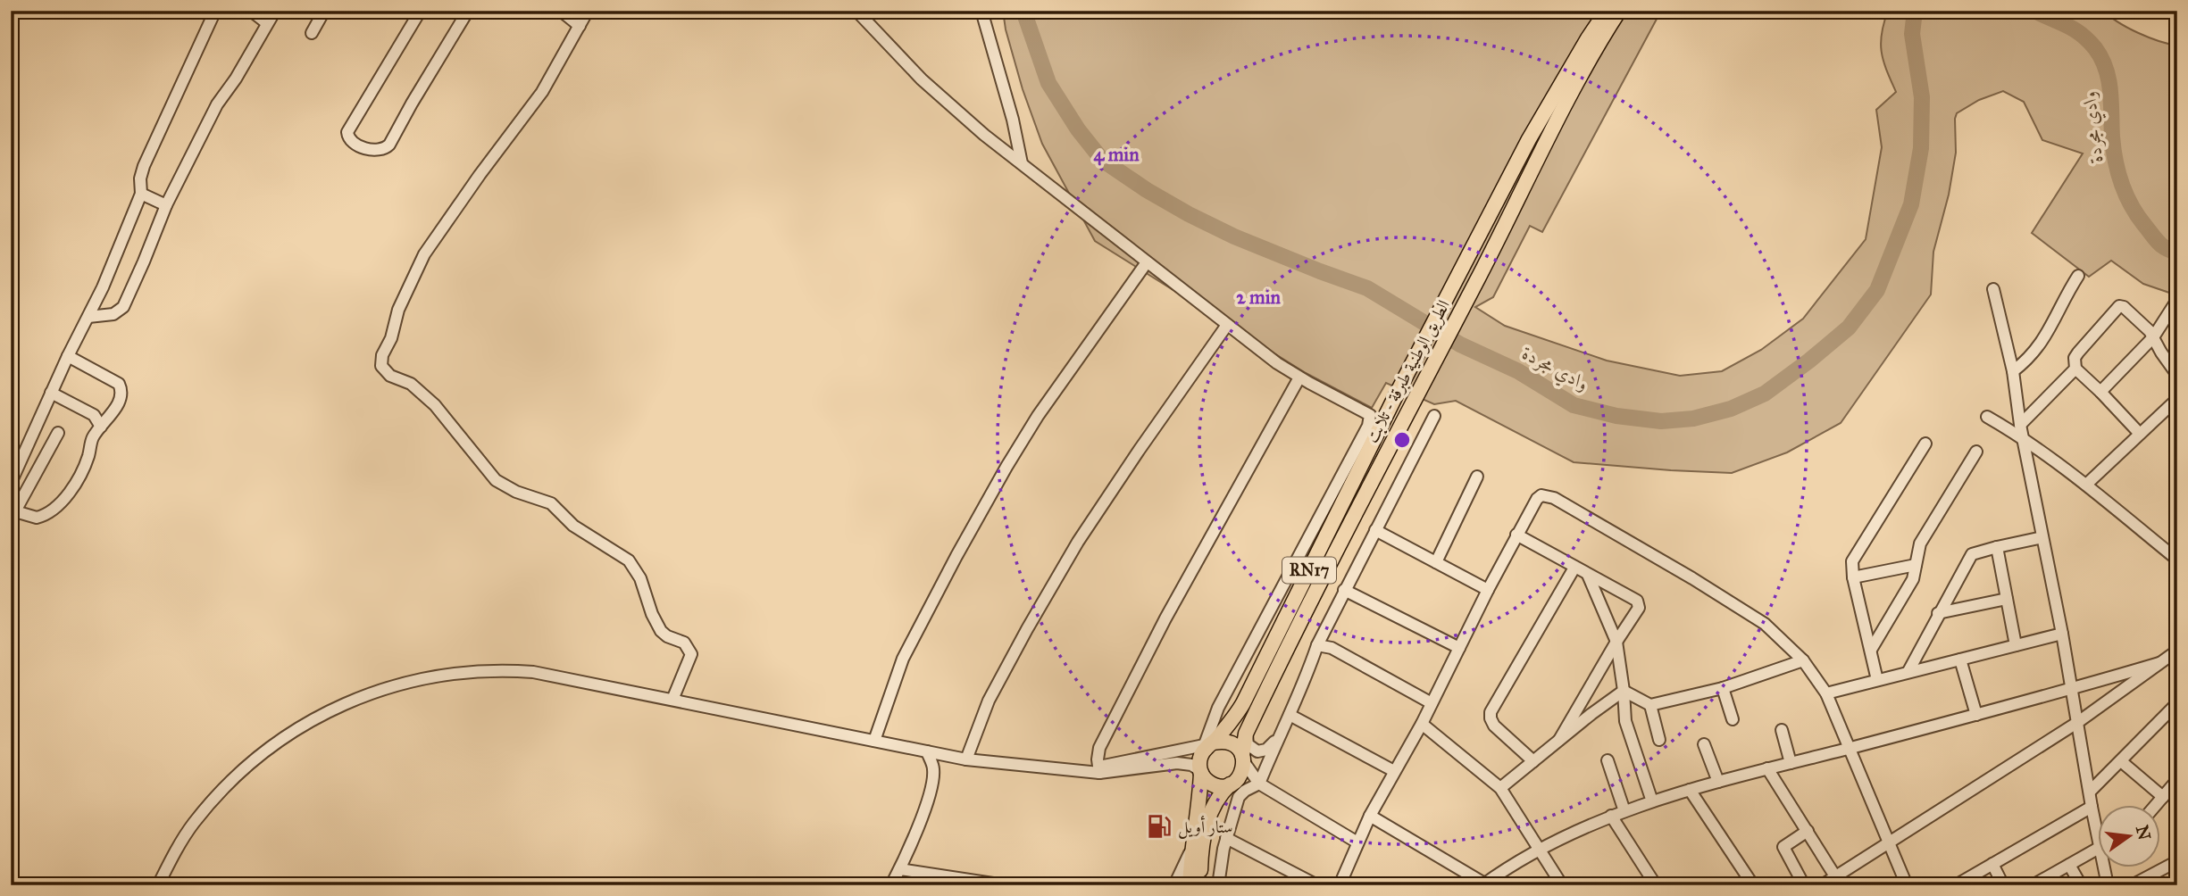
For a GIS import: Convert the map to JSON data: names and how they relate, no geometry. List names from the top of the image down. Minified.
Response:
{"streets":{"main road":["الطريق الوطنية طبرقة - تلابت","RN17"]},"crossings":[["الطريق الوطنية طبرقة - تلابت","RN17"]],"water":["وادي مجردة"],"places":{"fuel station":["ستار أويل"]},"north":"right","rings":["4 min","2 min"]}
